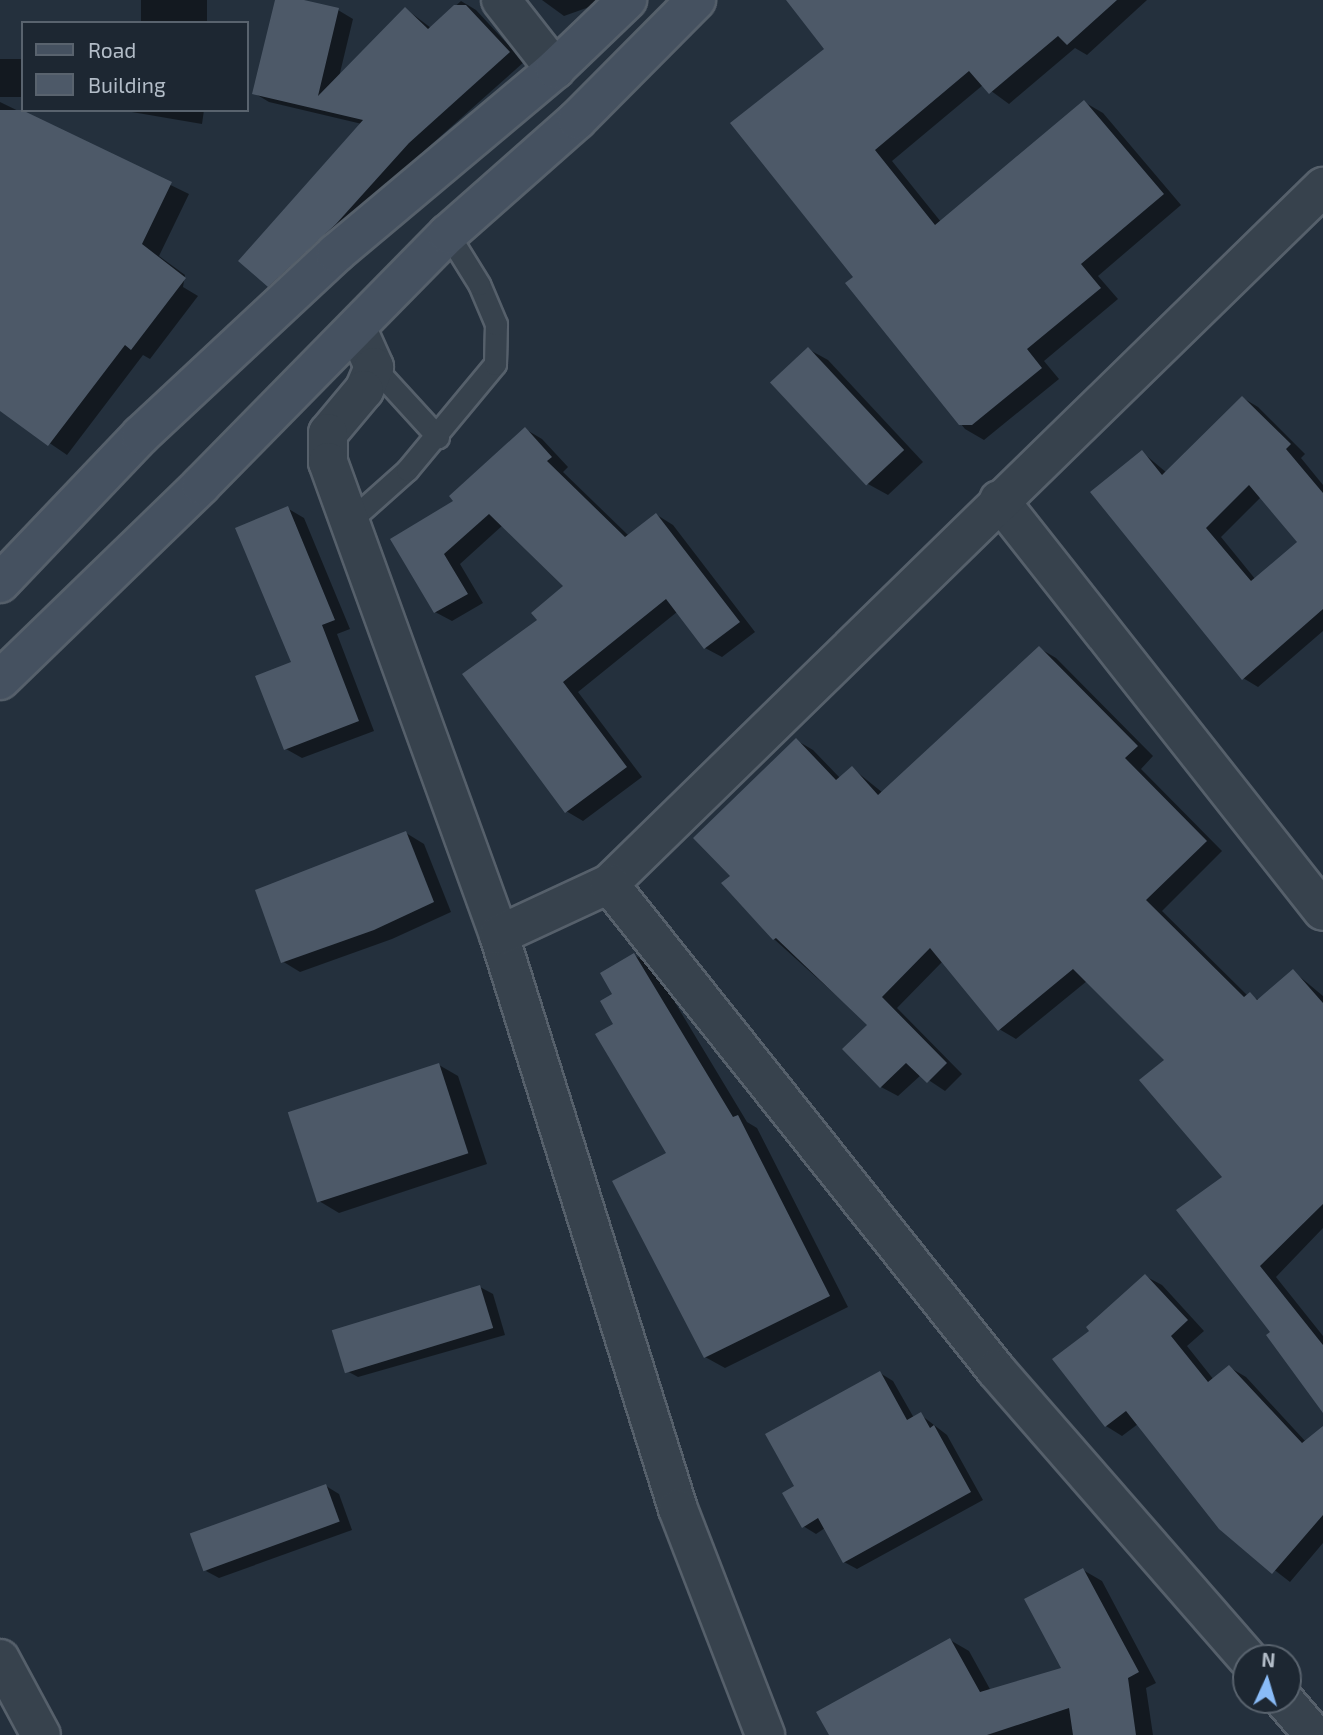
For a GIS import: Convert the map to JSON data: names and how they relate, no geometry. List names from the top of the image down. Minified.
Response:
{"legend":["Road","Building"],"north":"top"}
